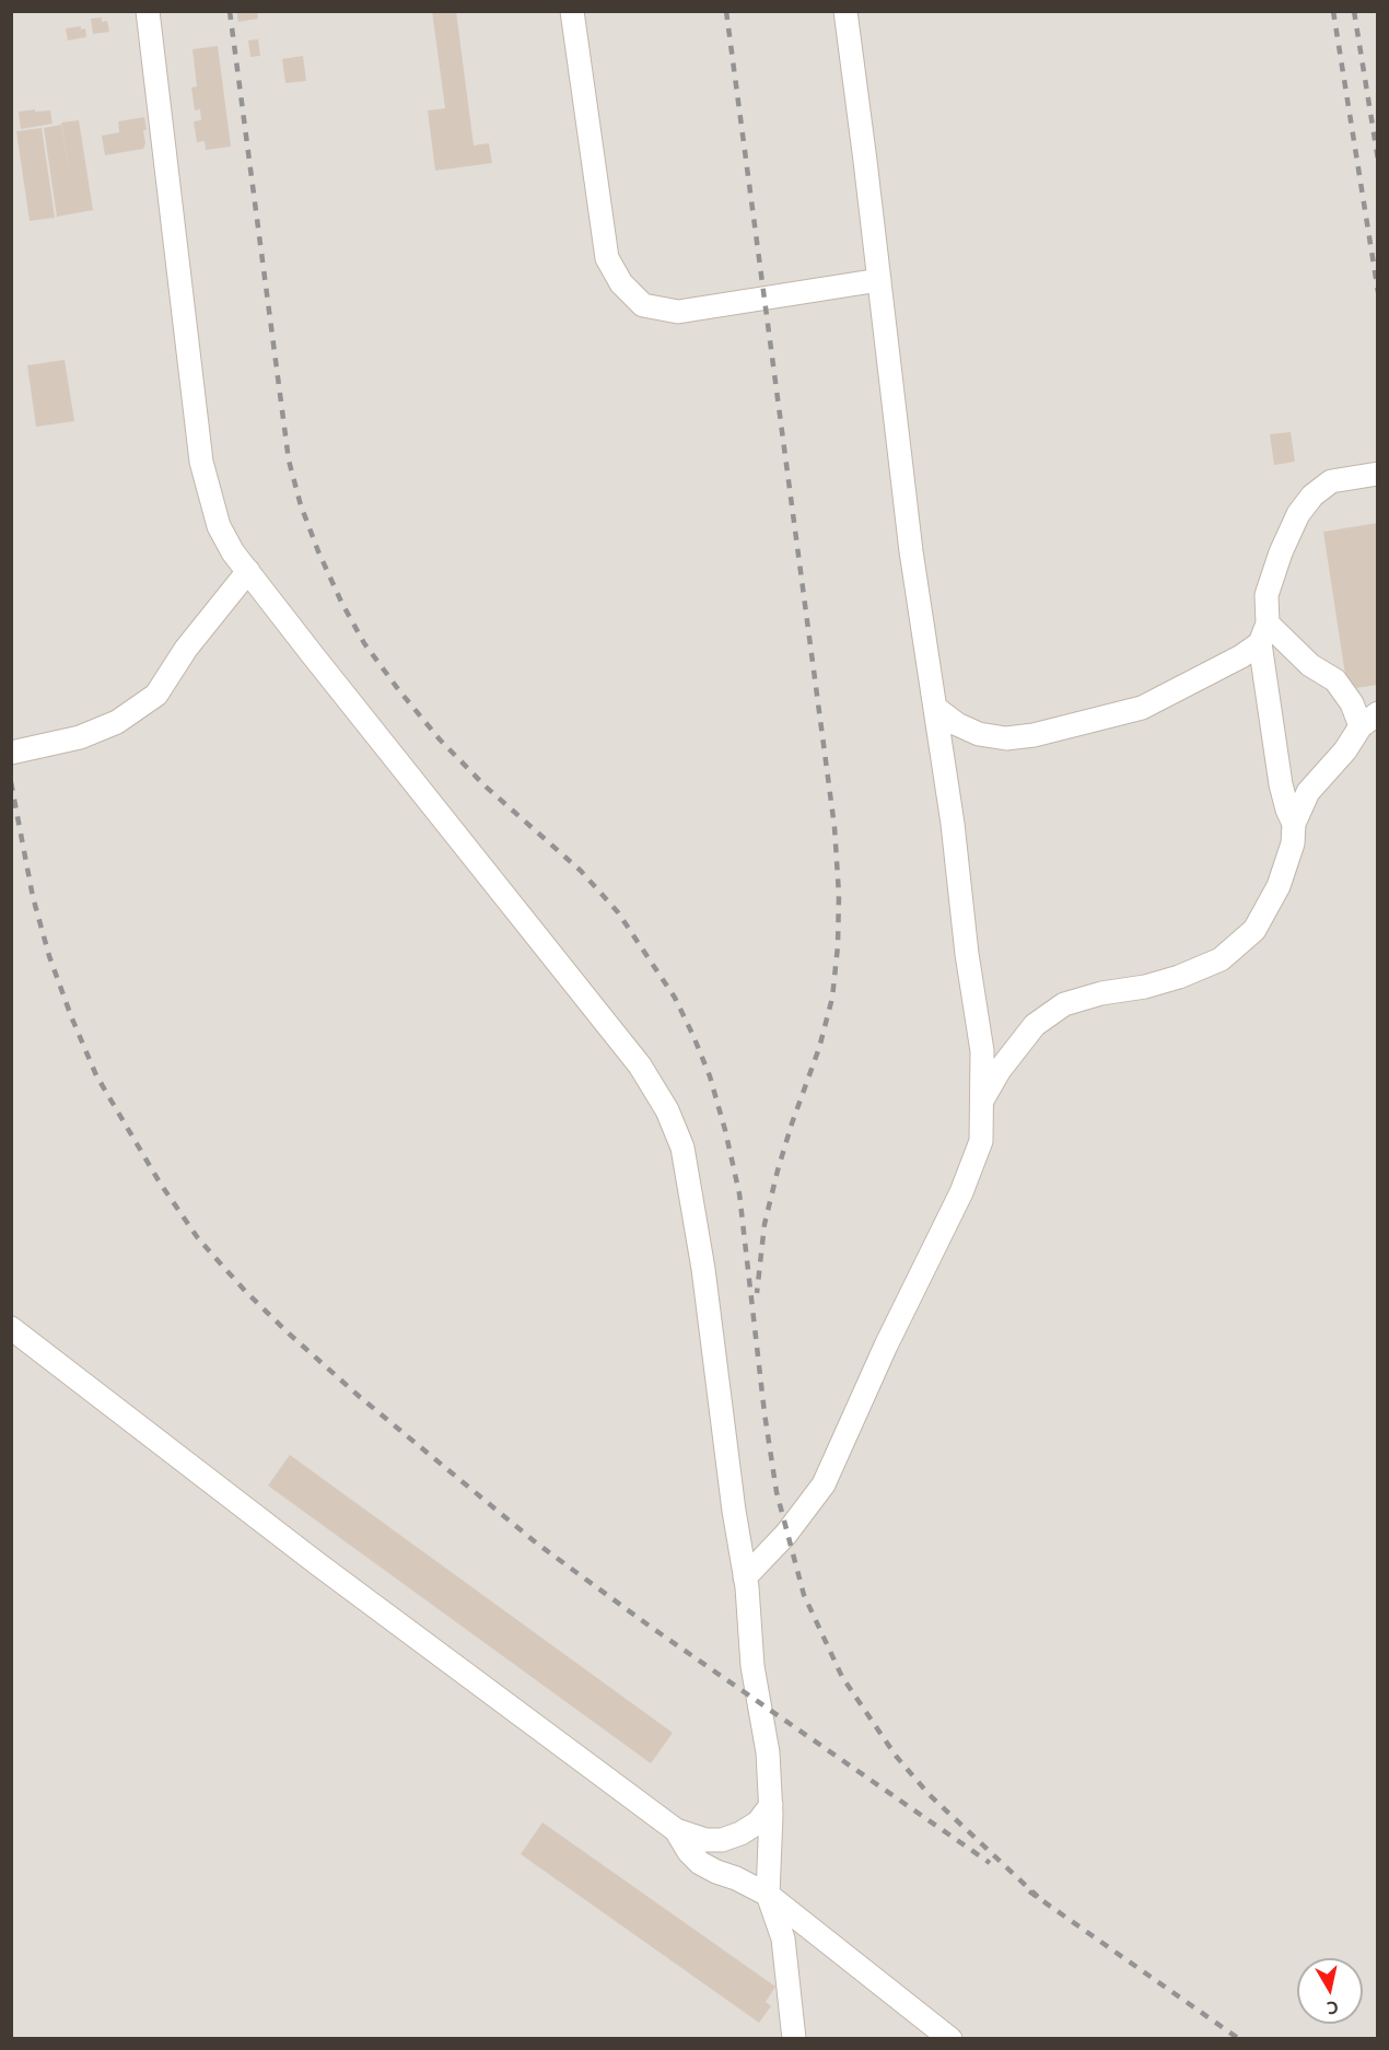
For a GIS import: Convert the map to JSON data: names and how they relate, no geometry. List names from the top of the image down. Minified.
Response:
{"north":"bottom"}
